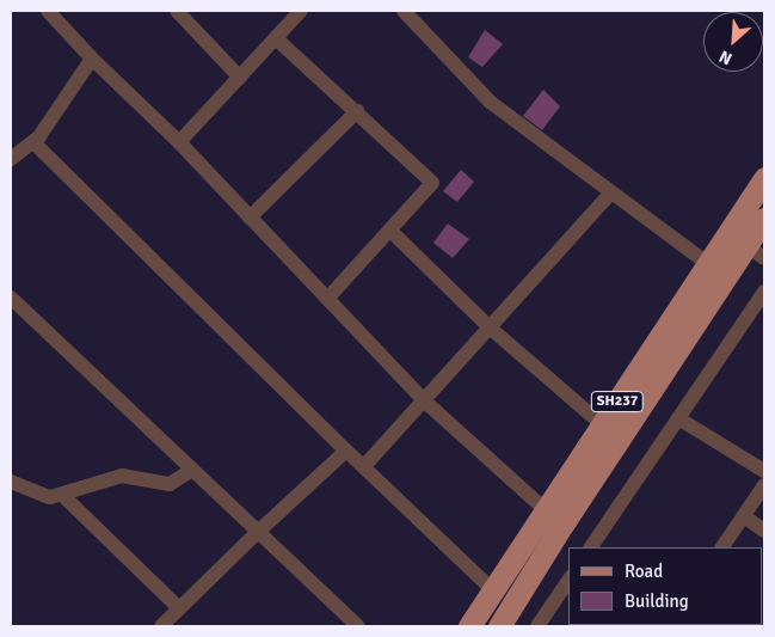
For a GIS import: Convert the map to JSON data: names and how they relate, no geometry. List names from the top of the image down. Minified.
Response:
{"streets":{"main road":["SH237"]},"legend":["Road","Building"],"north":"bottom left"}
